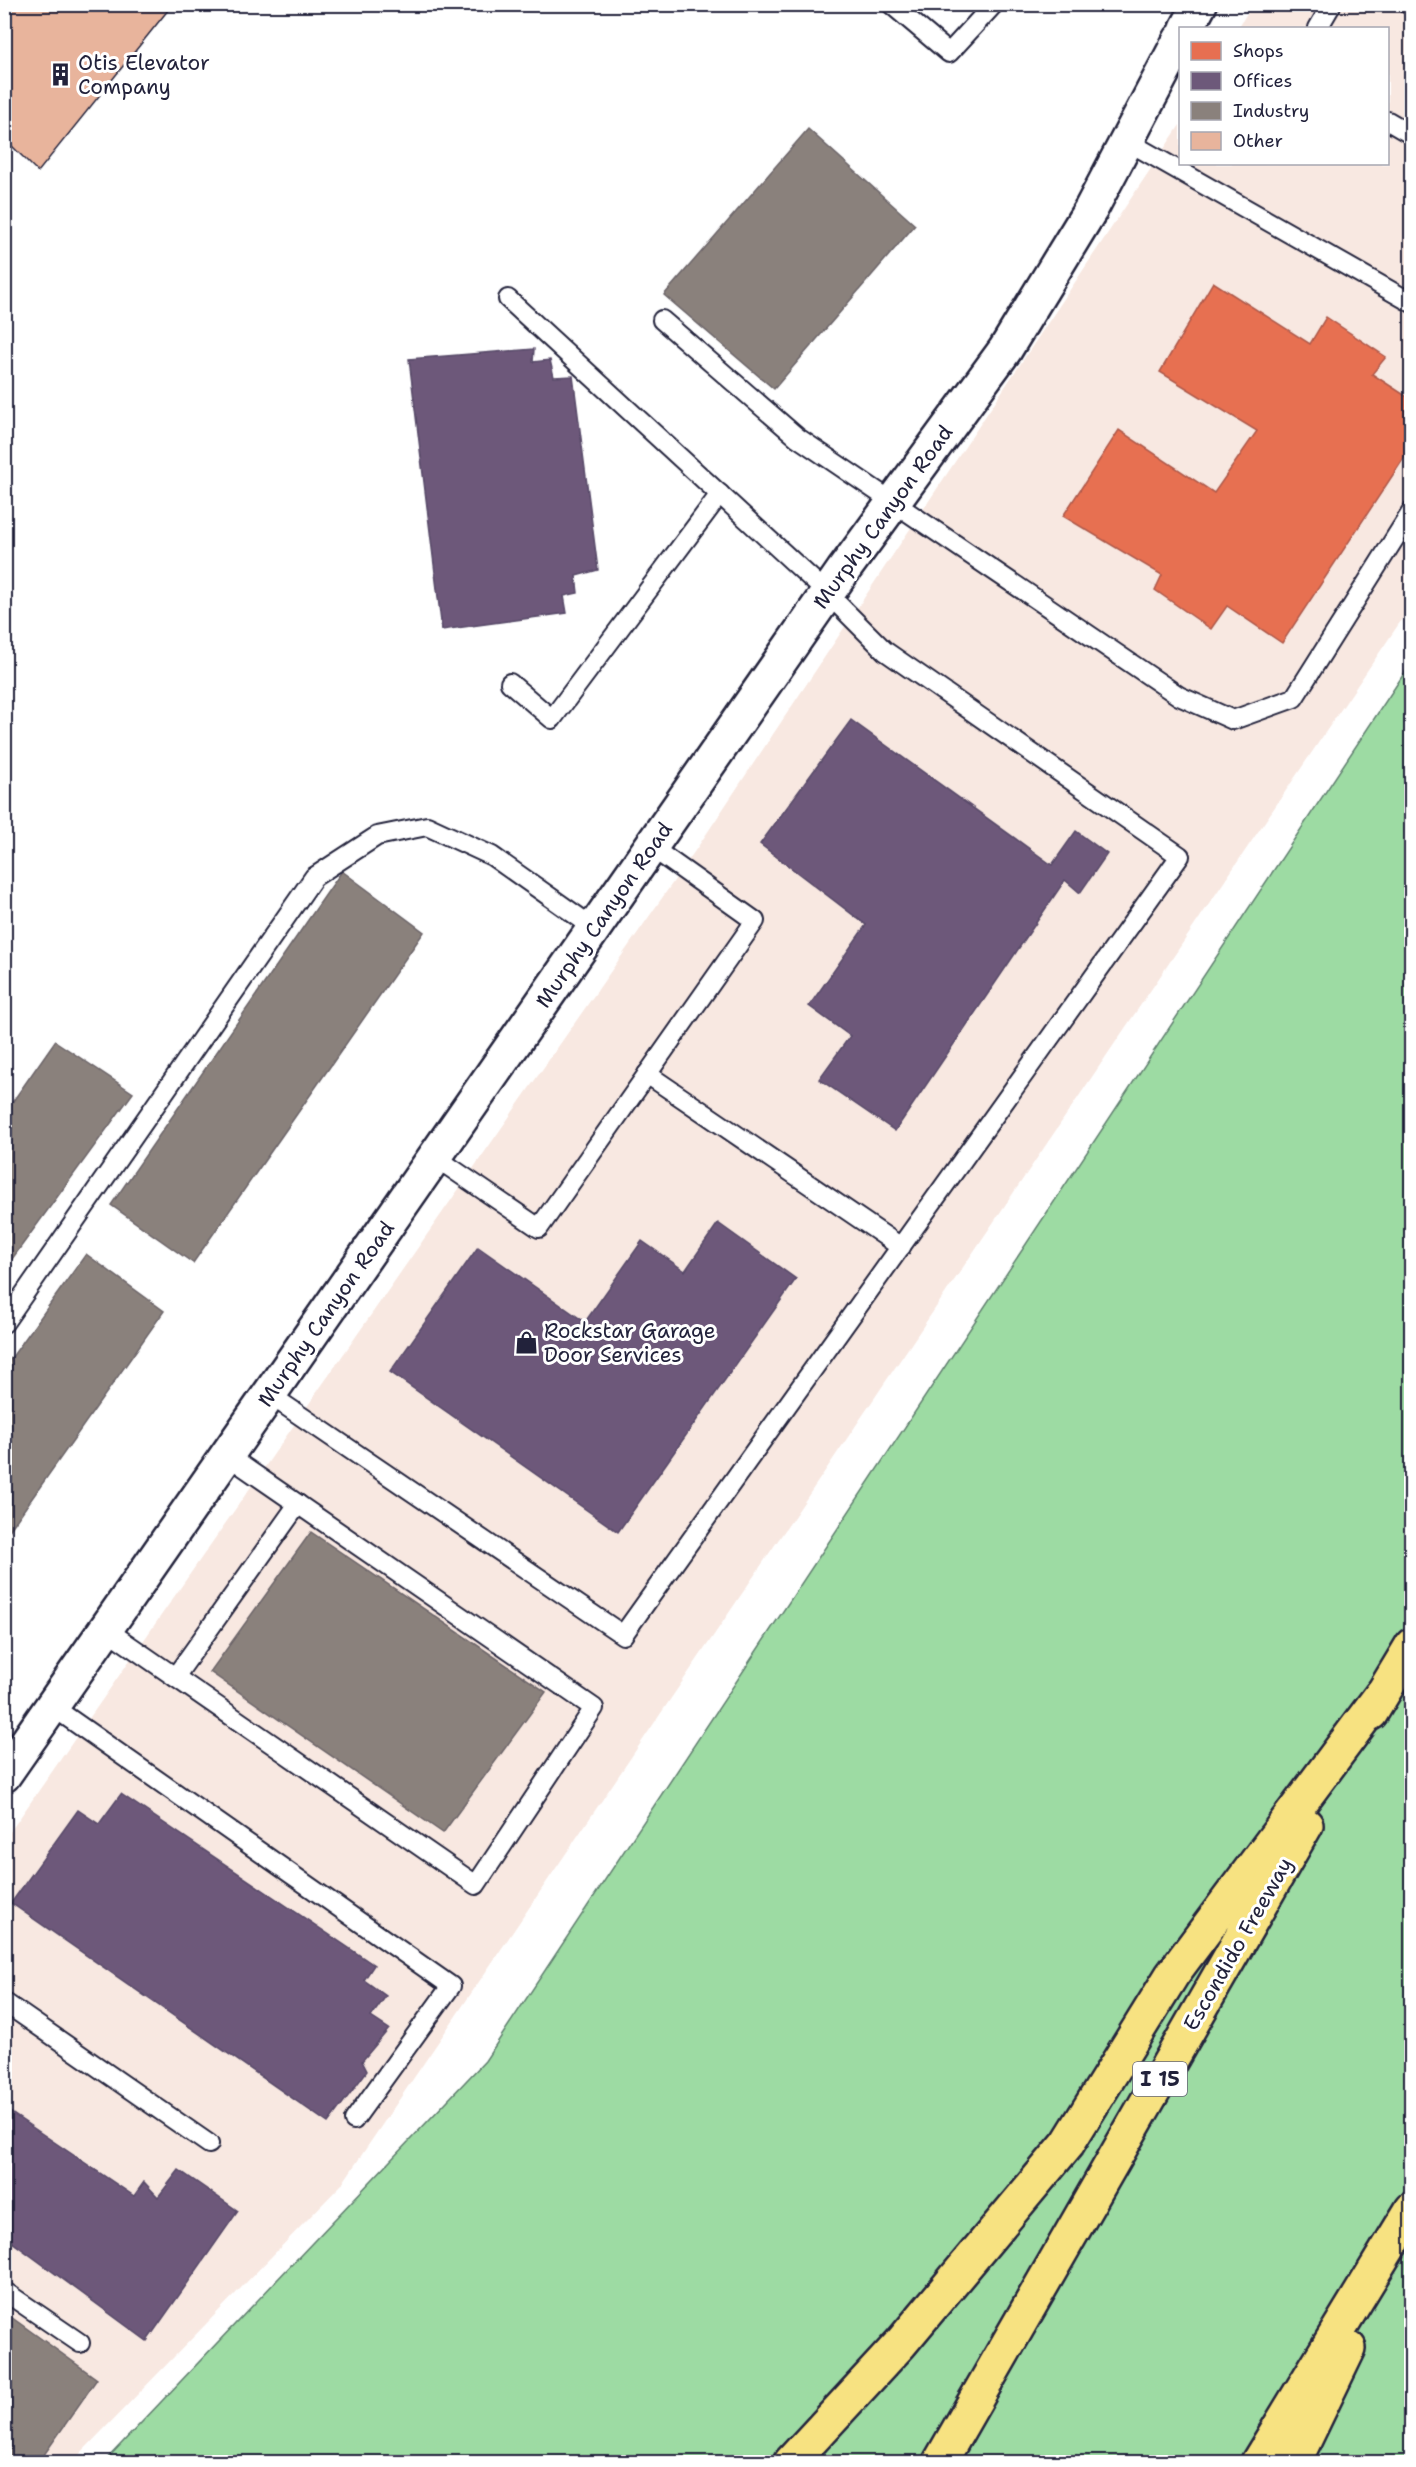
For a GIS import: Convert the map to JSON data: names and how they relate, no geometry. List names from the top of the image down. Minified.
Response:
{"streets":{"highway":["Escondido Freeway","I 15"],"main road":["Murphy Canyon Road"]},"places":{"building":["Otis Elevator Company"],"shop":["Rockstar Garage Door Services"]},"legend":["Shops","Offices","Industry","Other"]}
